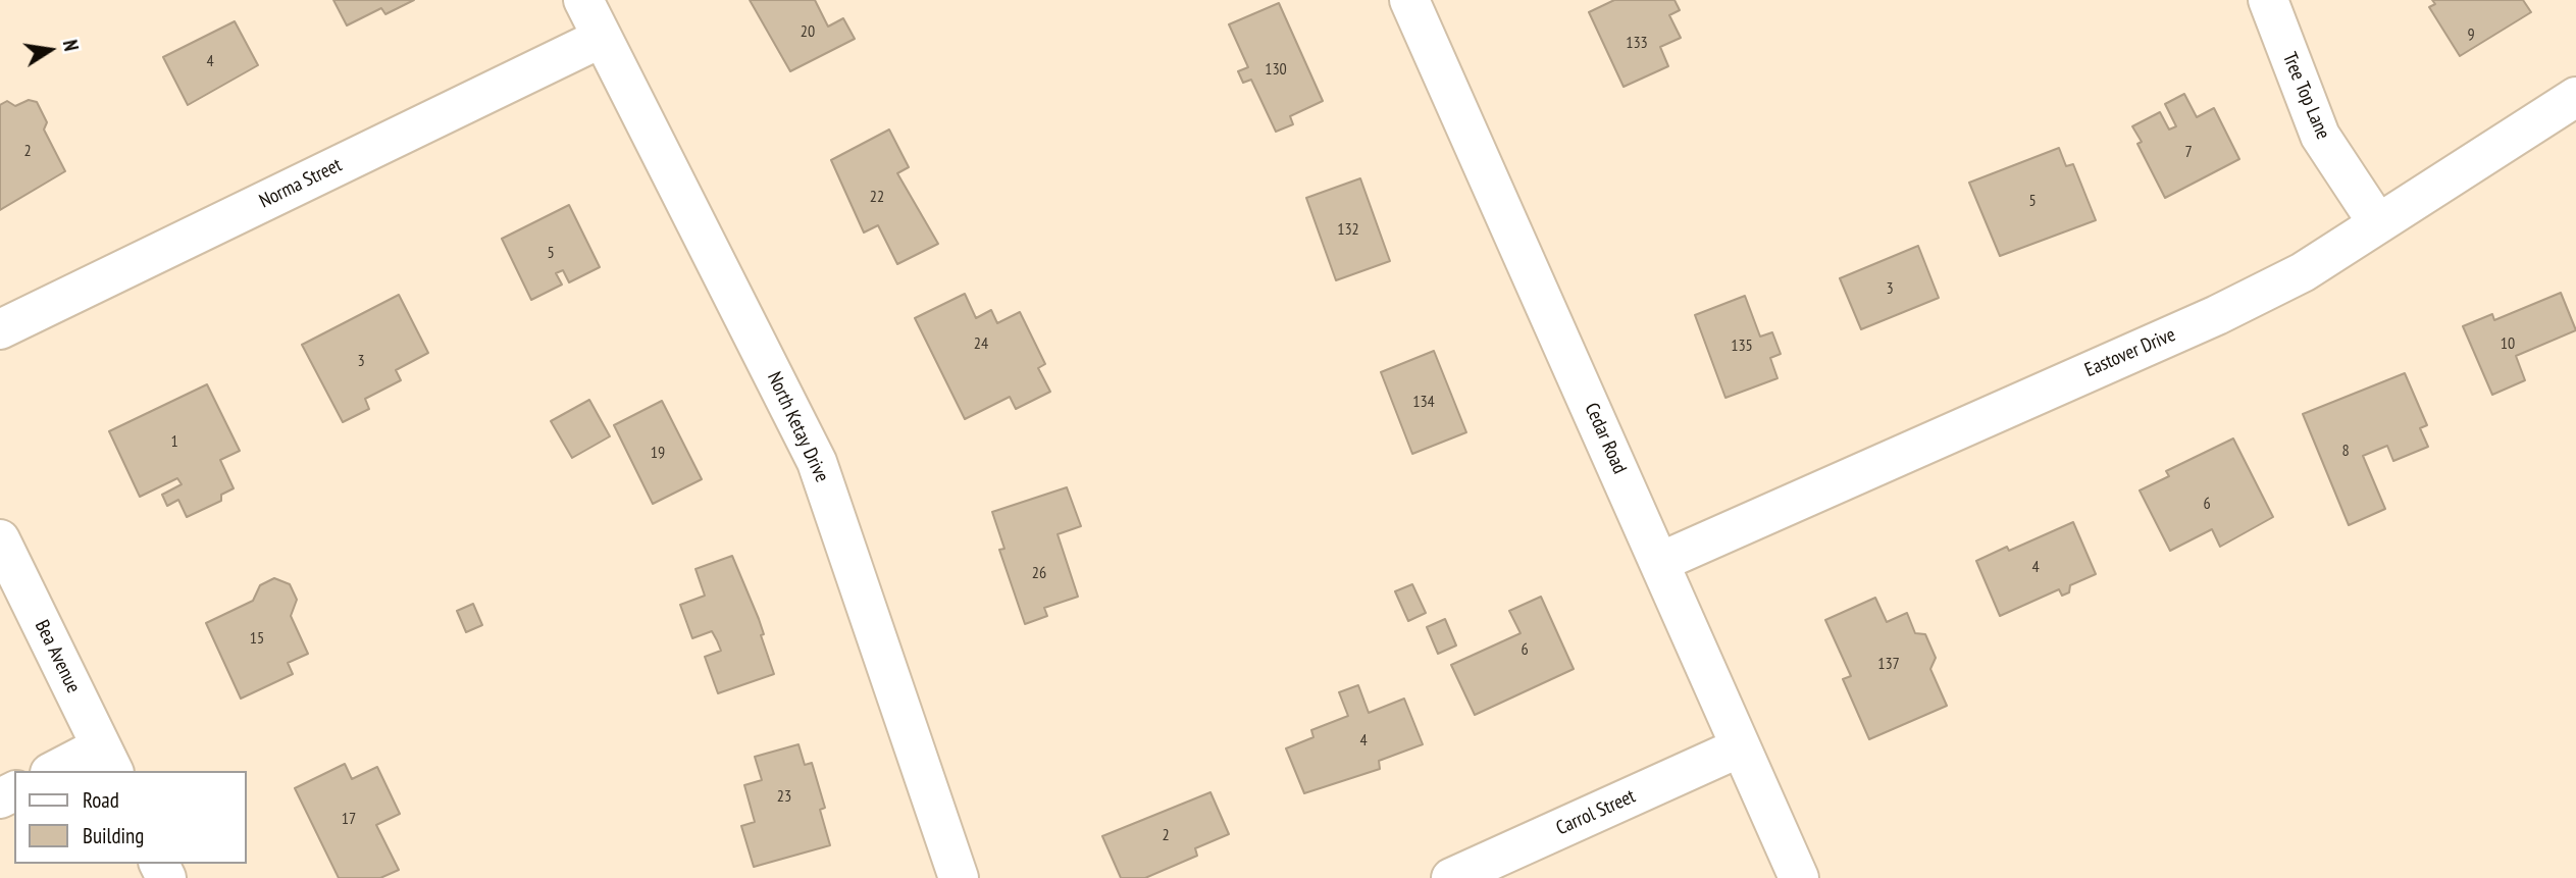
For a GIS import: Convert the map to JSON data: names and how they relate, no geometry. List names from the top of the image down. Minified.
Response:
{"streets":{"street":["Tree Top Lane","Norma Street","Eastover Drive","North Ketay Drive","Cedar Road","Bea Avenue","Carrol Street"]},"crossings":[["Tree Top Lane","Eastover Drive"],["Norma Street","North Ketay Drive"],["Eastover Drive","Cedar Road"],["Cedar Road","Carrol Street"]],"house_numbers":["20","9","133","4","130","2","7","22","5","132","5","3","24","10","135","3","134","1","8","19","6","4","26","15","6","137","4","23","17","2"],"legend":["Road","Building"],"north":"right"}
